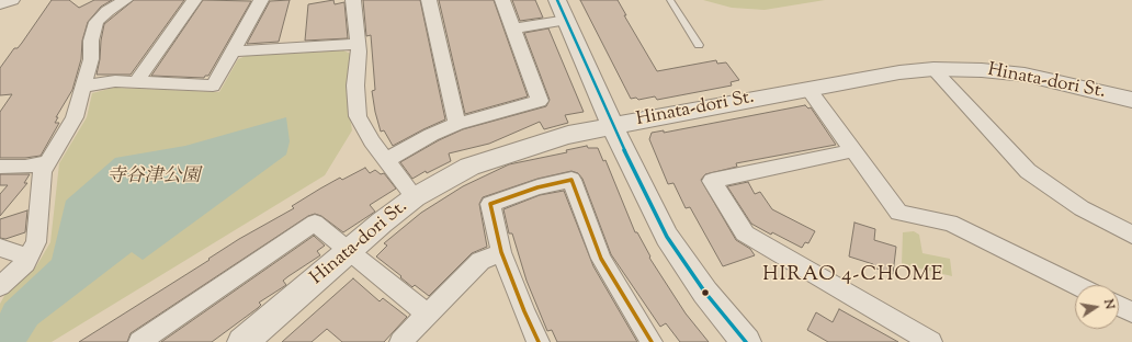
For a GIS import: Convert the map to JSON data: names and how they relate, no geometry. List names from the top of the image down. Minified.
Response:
{"streets":{"street":["Hinata-dori St."]},"districts":["HIRAO 4-CHOME"],"parks":["寺谷津公園"],"north":"right"}
